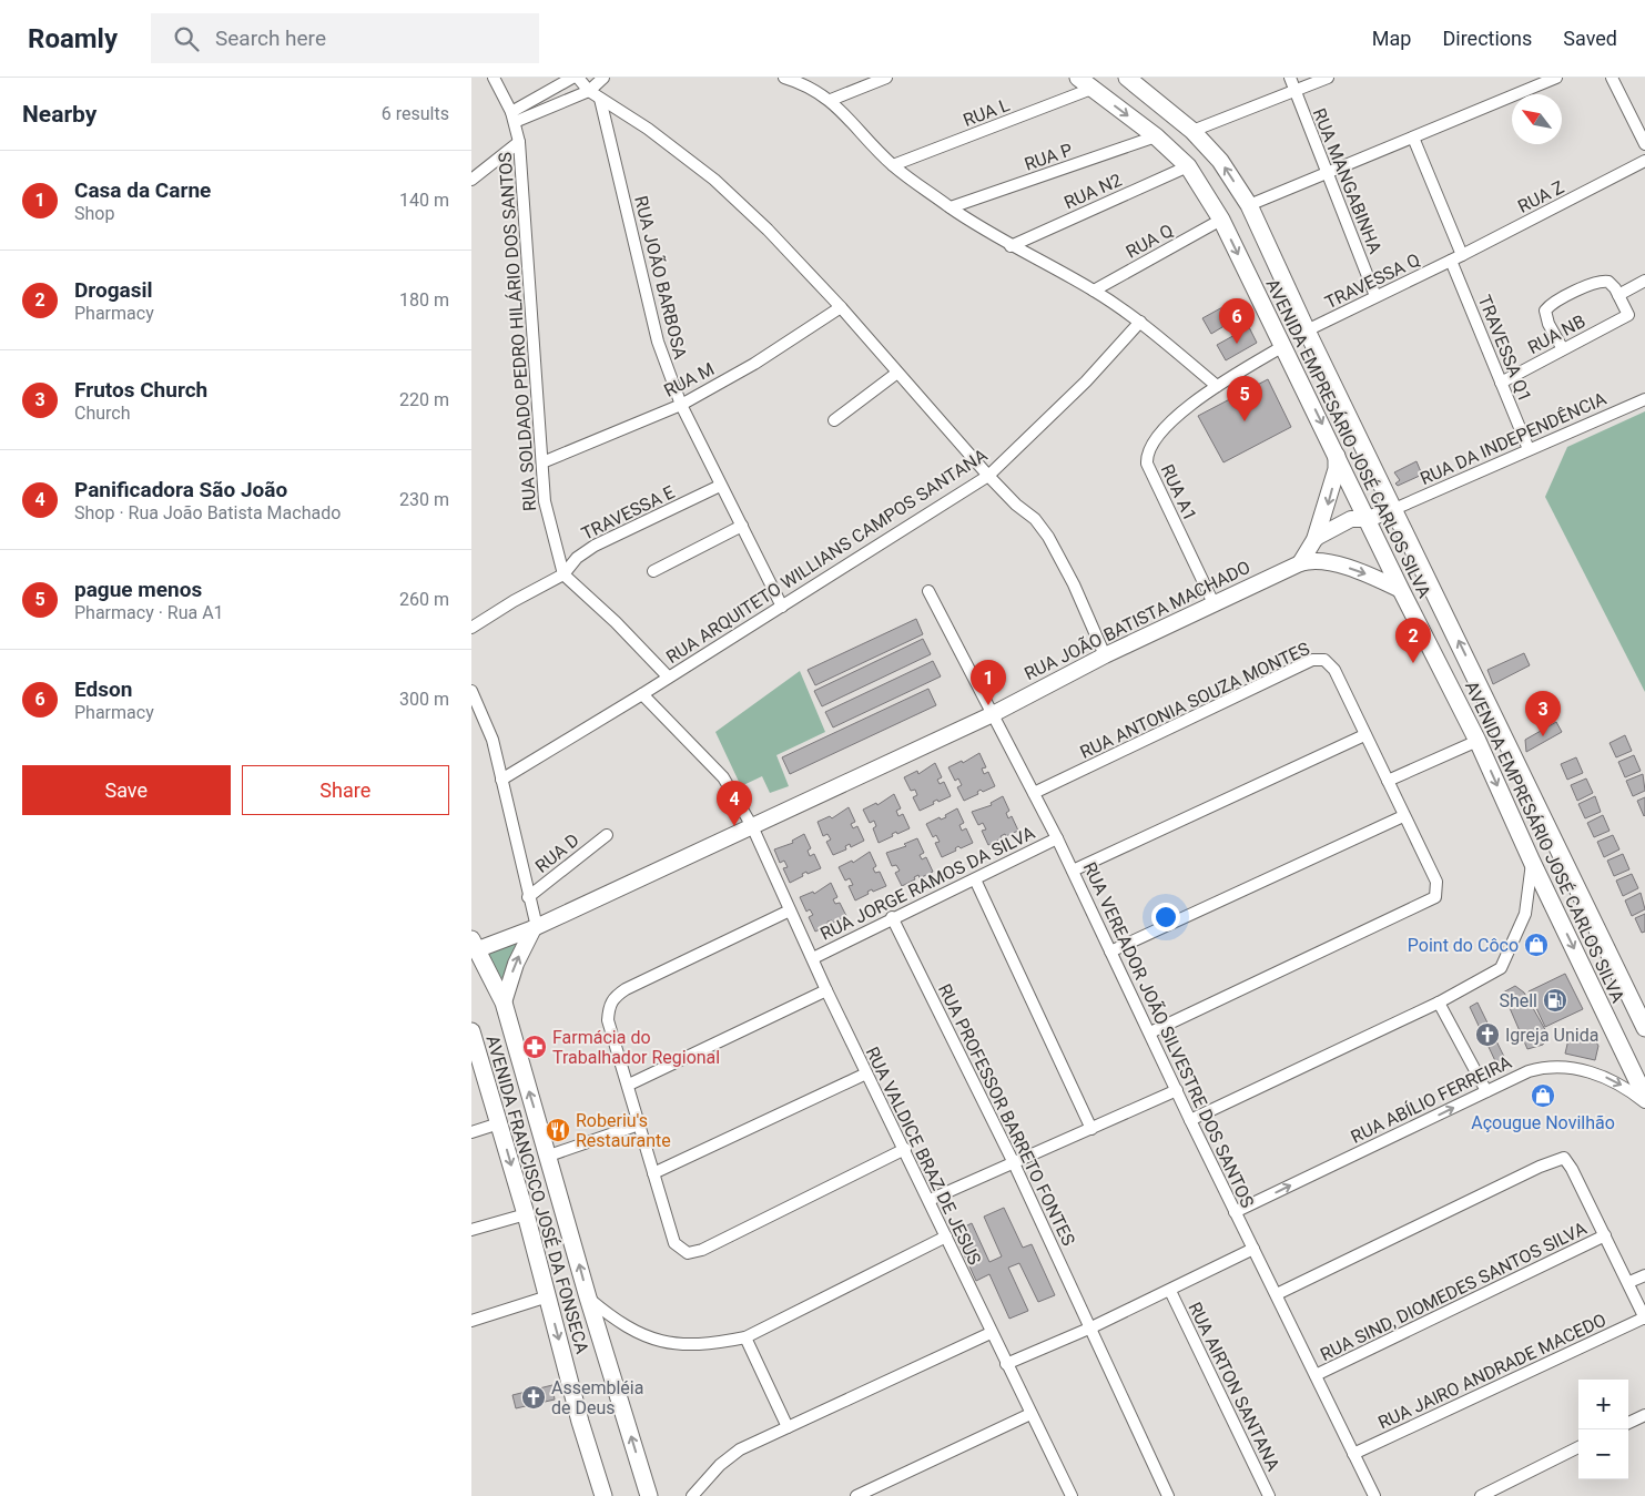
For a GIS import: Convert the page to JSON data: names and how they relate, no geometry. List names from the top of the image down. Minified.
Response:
{"streets":{"main road":["AVENIDA EMPRESÁRIO JOSÉ CARLOS SILVA","AVENIDA FRANCISCO JOSÉ DA FONSECA"],"street":["RUA L","RUA P","RUA MANGABINHA","RUA N2","RUA Z","RUA Q","RUA JOÃO BARBOSA","TRAVESSA Q","RUA SOLDADO PEDRO HILÁRIO DOS SANTOS","RUA NB","TRAVESSA Q1","RUA M","RUA DA INDEPENDÊNCIA","RUA A1","TRAVESSA E","RUA ARQUITETO WILLIANS CAMPOS SANTANA","RUA JOÃO BATISTA MACHADO","RUA ANTONIA SOUZA MONTES","RUA D","RUA JORGE RAMOS DA SILVA","RUA VEREADOR JOÃO SILVESTRE DOS SANTOS","RUA ABÍLIO FERREIRA","RUA PROFESSOR BARRETO FONTES","RUA VALDICE BRAZ DE JESUS","RUA SIND, DIOMEDES SANTOS SILVA","RUA JAIRO ANDRADE MACEDO","RUA AIRTON SANTANA"]},"crossings":[["RUA L","AVENIDA EMPRESÁRIO JOSÉ CARLOS SILVA"],["RUA P","AVENIDA EMPRESÁRIO JOSÉ CARLOS SILVA"],["RUA MANGABINHA","TRAVESSA Q"],["RUA N2","AVENIDA EMPRESÁRIO JOSÉ CARLOS SILVA"],["RUA Z","TRAVESSA Q"],["RUA Z","TRAVESSA Q1"],["RUA Q","AVENIDA EMPRESÁRIO JOSÉ CARLOS SILVA"],["RUA JOÃO BARBOSA","RUA M"],["RUA JOÃO BARBOSA","TRAVESSA E"],["RUA JOÃO BARBOSA","RUA ARQUITETO WILLIANS CAMPOS SANTANA"],["TRAVESSA Q","TRAVESSA Q1"],["TRAVESSA Q","AVENIDA EMPRESÁRIO JOSÉ CARLOS SILVA"],["RUA SOLDADO PEDRO HILÁRIO DOS SANTOS","RUA M"],["RUA SOLDADO PEDRO HILÁRIO DOS SANTOS","TRAVESSA E"],["RUA NB","TRAVESSA Q1"],["TRAVESSA Q1","RUA DA INDEPENDÊNCIA"],["AVENIDA EMPRESÁRIO JOSÉ CARLOS SILVA","RUA DA INDEPENDÊNCIA"],["RUA A1","RUA JOÃO BATISTA MACHADO"],["RUA ARQUITETO WILLIANS CAMPOS SANTANA","RUA VALDICE BRAZ DE JESUS"],["RUA JOÃO BATISTA MACHADO","RUA VEREADOR JOÃO SILVESTRE DOS SANTOS"],["RUA JOÃO BATISTA MACHADO","RUA VALDICE BRAZ DE JESUS"],["RUA JOÃO BATISTA MACHADO","AVENIDA FRANCISCO JOSÉ DA FONSECA"],["RUA ANTONIA SOUZA MONTES","RUA VEREADOR JOÃO SILVESTRE DOS SANTOS"],["RUA JORGE RAMOS DA SILVA","RUA VEREADOR JOÃO SILVESTRE DOS SANTOS"],["RUA JORGE RAMOS DA SILVA","RUA PROFESSOR BARRETO FONTES"],["RUA JORGE RAMOS DA SILVA","RUA VALDICE BRAZ DE JESUS"],["RUA VEREADOR JOÃO SILVESTRE DOS SANTOS","RUA ABÍLIO FERREIRA"],["RUA VEREADOR JOÃO SILVESTRE DOS SANTOS","RUA SIND, DIOMEDES SANTOS SILVA"],["RUA VEREADOR JOÃO SILVESTRE DOS SANTOS","RUA JAIRO ANDRADE MACEDO"]],"one_way":["RUA ABÍLIO FERREIRA"],"places":{"shop":["Point do Côco","Açougue Novilhão"],"fuel station":["Shell"],"church":["Igreja Unida","Assembléia de Deus"],"pharmacy":["Farmácia do Trabalhador Regional"],"restaurant":["Roberiu's Restaurante"]},"north":"top left","page":{"header":"Roamly","search":"Search here","nav":["Map","Directions","Saved"],"heading":["Nearby","6 results"],"list":[{"mark":"1","name":"Casa da Carne","note":"Shop","value":"140 m"},{"mark":"2","name":"Drogasil","note":"Pharmacy","value":"180 m"},{"mark":"3","name":"Frutos Church","note":"Church","value":"220 m"},{"mark":"4","name":"Panificadora São João","note":"Shop · Rua João Batista Machado","value":"230 m"},{"mark":"5","name":"pague menos","note":"Pharmacy · Rua A1","value":"260 m"},{"mark":"6","name":"Edson","note":"Pharmacy","value":"300 m"}],"pins":["6","5","2","1","3","4"],"buttons":["Save","Share"],"map_buttons":["+","−"]}}
